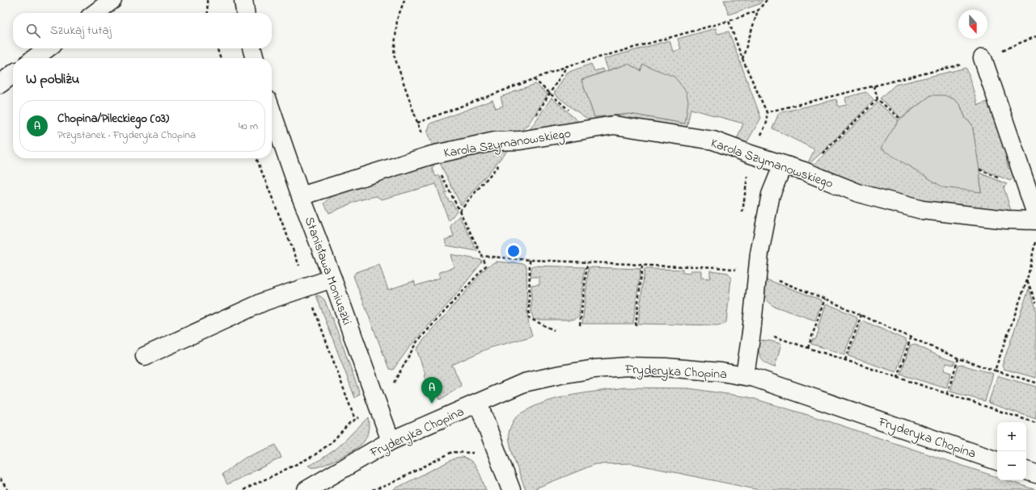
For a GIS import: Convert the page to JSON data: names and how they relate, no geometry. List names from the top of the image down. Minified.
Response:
{"streets":{"street":["Karola Szymanowskiego","Stanisława Moniuszki","Fryderyka Chopina"]},"crossings":[["Karola Szymanowskiego","Stanisława Moniuszki"],["Stanisława Moniuszki","Fryderyka Chopina"]],"north":"bottom","page":{"search":"Szukaj tutaj","heading":"W pobliżu","list":[{"mark":"A","name":"Chopina/Pileckiego (03)","note":"Przystanek · Fryderyka Chopina","value":"40 m"}],"pins":"A","map_buttons":["+","−"]}}
